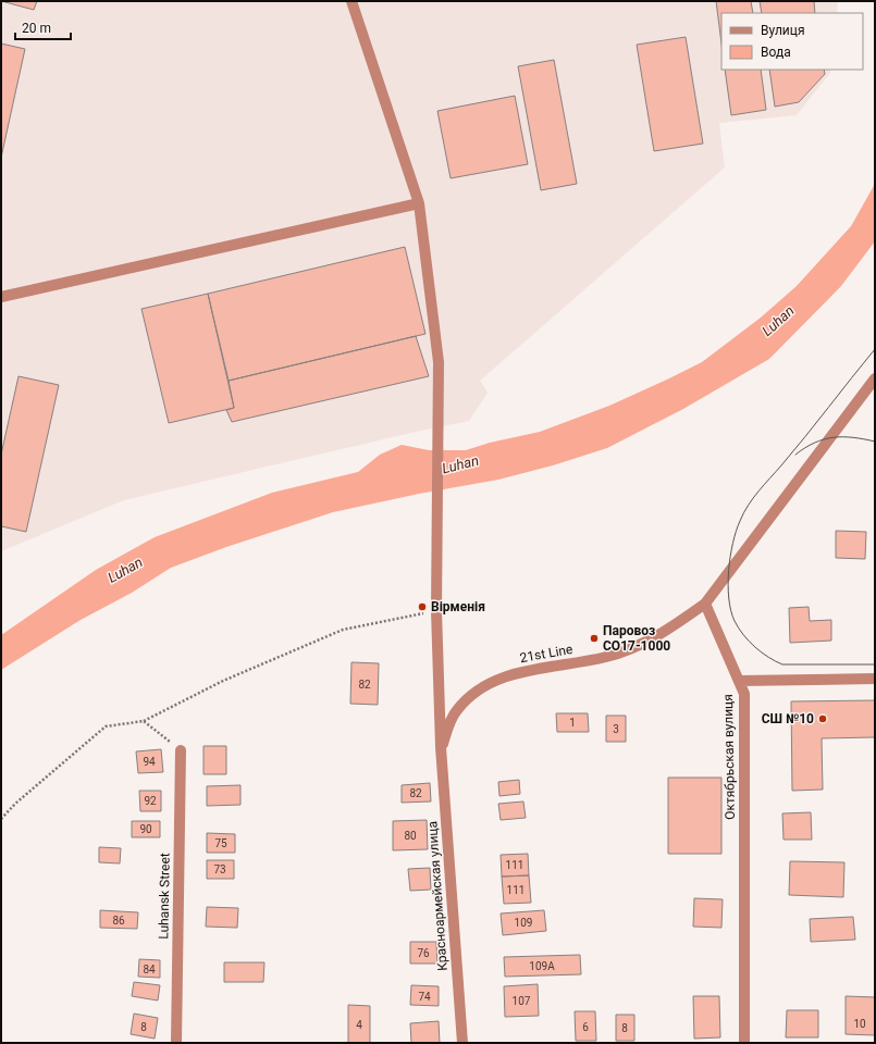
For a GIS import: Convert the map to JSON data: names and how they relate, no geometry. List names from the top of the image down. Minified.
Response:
{"streets":{"street":["21st Line","Октябрьская вулиця","Luhansk Street","Красноармейская улица"]},"crossings":[["21st Line","Октябрьская вулиця"],["21st Line","Красноармейская улица"]],"water":["Luhan"],"places":["Вірменія","Паровоз СО17-1000","СШ №10"],"house_numbers":["82","1","3","94","82","92","90","80","75","111","73","111","86","109","76","109А","84","74","107","10","4","8","6","8"],"legend":["Вулиця","Вода"],"scale_bar":"20 m"}
